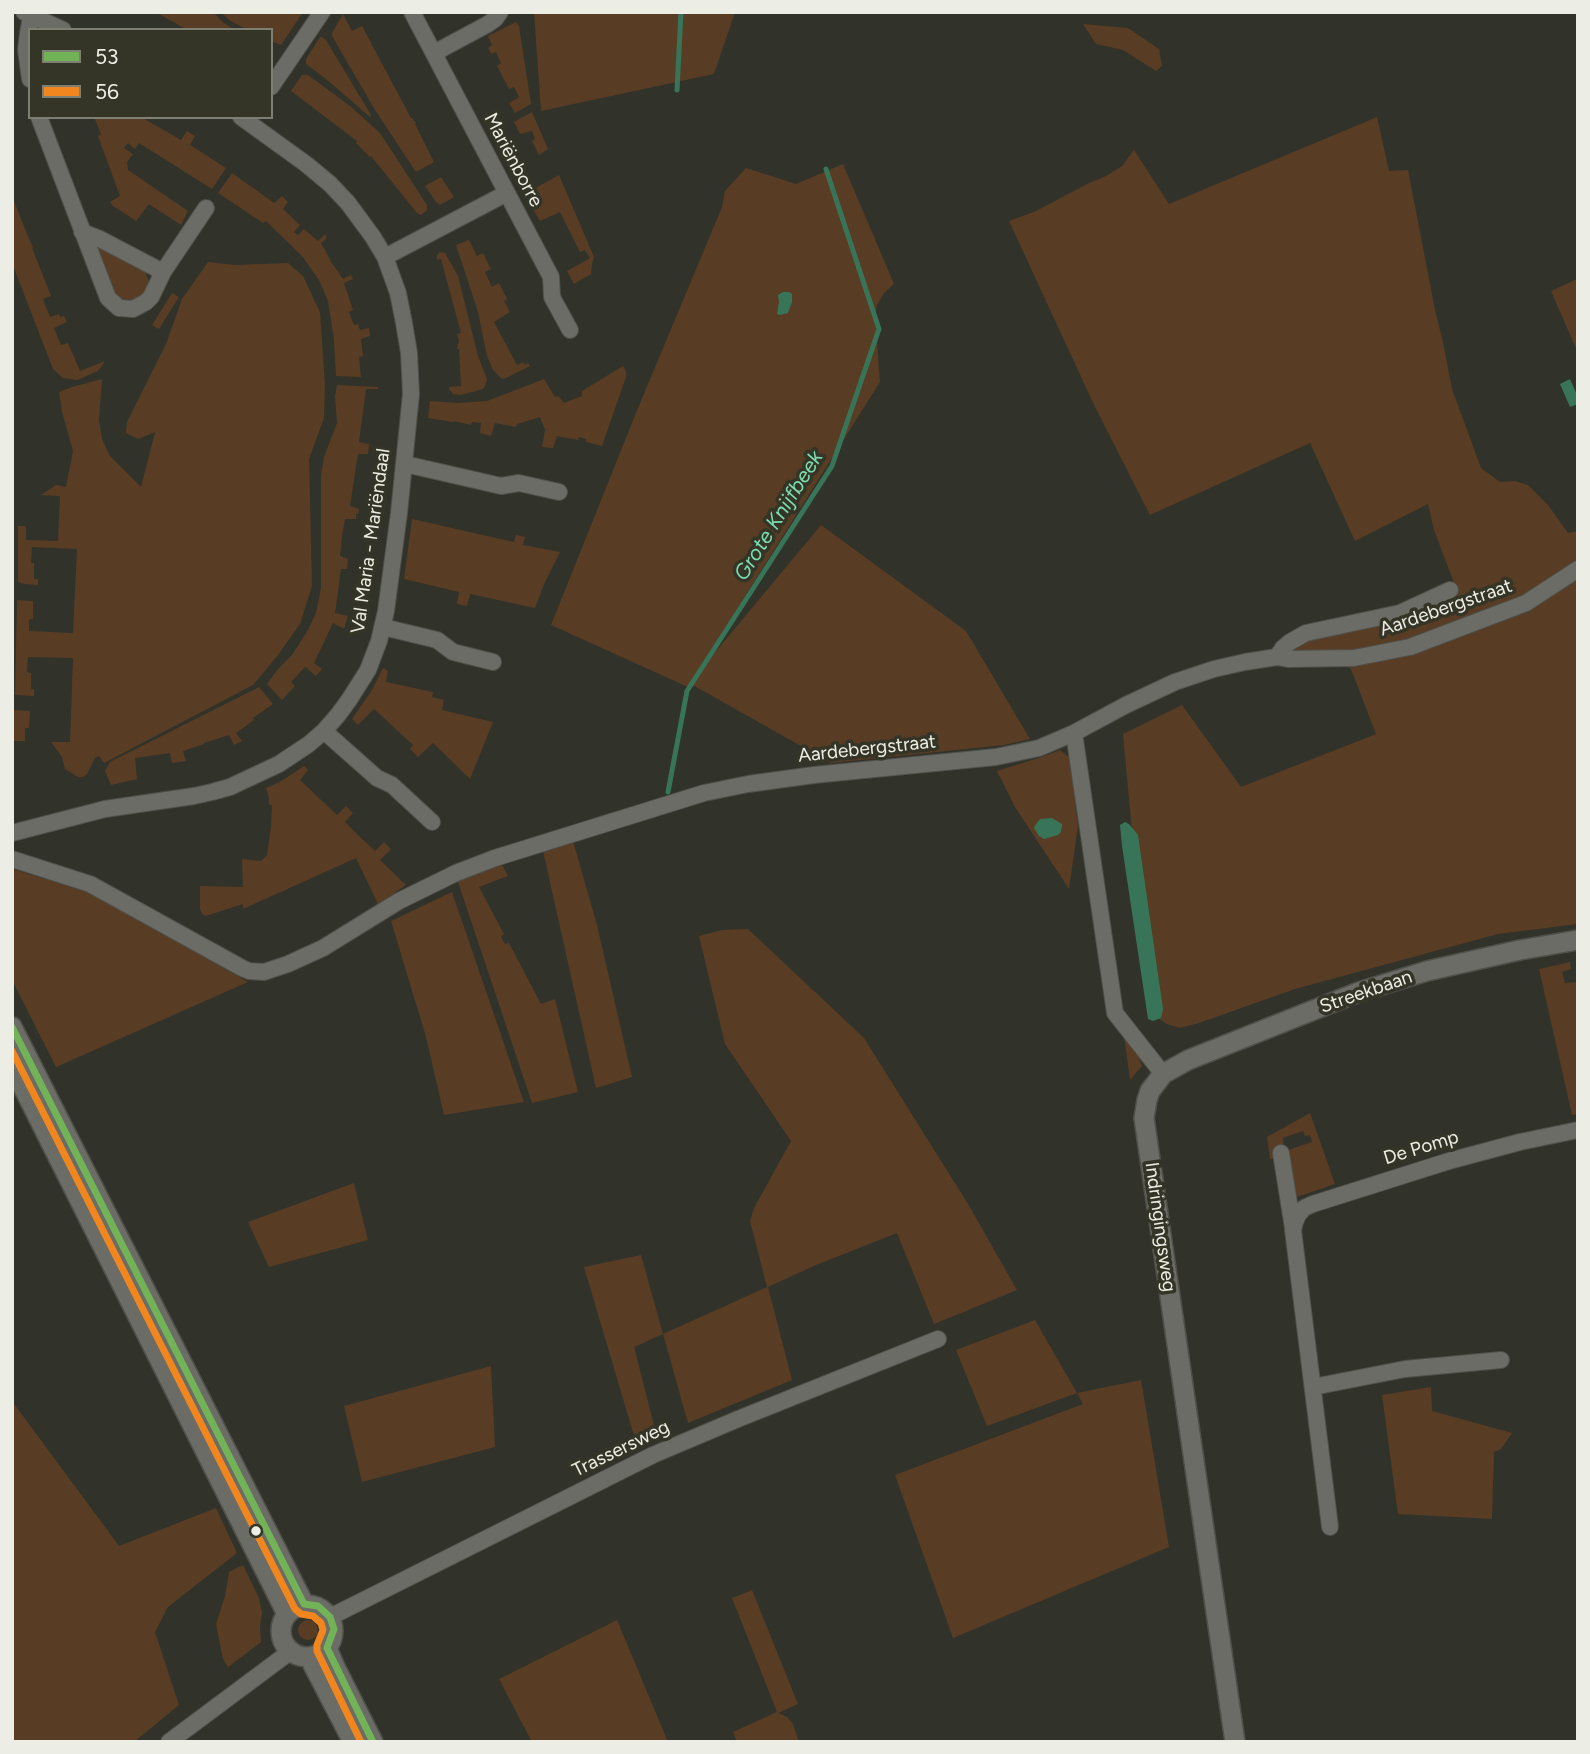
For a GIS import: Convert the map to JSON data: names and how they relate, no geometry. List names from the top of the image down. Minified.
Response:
{"streets":{"street":["Mariënborre","Val Maria - Mariëndaal","Aardebergstraat","Streekbaan","De Pomp","Indringingsweg","Trassersweg"]},"crossings":[["Streekbaan","Indringingsweg"]],"water":["Grote Knijfbeek"],"lines":["transit line 53","transit line 56"],"legend":["53","56"]}
